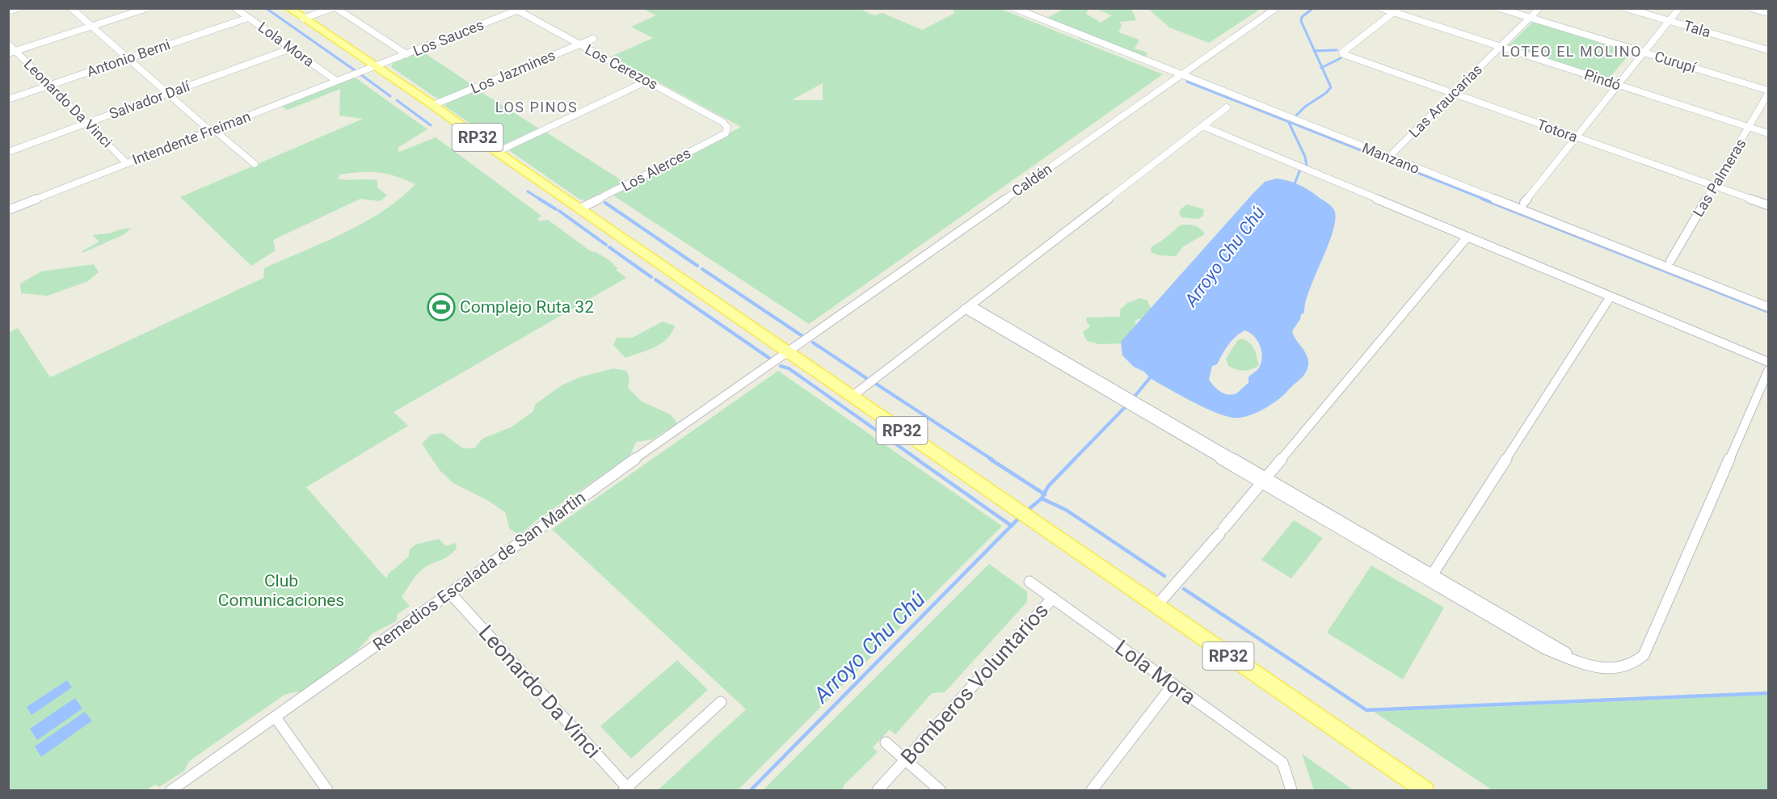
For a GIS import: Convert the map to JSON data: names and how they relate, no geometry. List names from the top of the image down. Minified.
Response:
{"streets":{"main road":["RP32"],"street":["Tala","Los Sauces","Lola Mora","Antonio Berni","Curupí","Los Cerezos","Los Jazmines","Pindó","Salvador Dalí","Las Araucarias","Leonardo Da Vinci","Totora","Intendente Freiman","Manzano","Los Alerces","Las Palmeras","Caldén","Remedios Escalada de San Martin","Bomberos Voluntarios"]},"crossings":[["Los Sauces","Los Cerezos"],["Los Sauces","RP32"],["Los Sauces","Intendente Freiman"],["Lola Mora","Antonio Berni"],["Lola Mora","Salvador Dalí"],["Lola Mora","Intendente Freiman"],["Lola Mora","Bomberos Voluntarios"],["Antonio Berni","Leonardo Da Vinci"],["Curupí","Las Araucarias"],["Curupí","Las Palmeras"],["Los Cerezos","Los Jazmines"],["Los Cerezos","Los Alerces"],["Los Jazmines","RP32"],["Pindó","Las Araucarias"],["Pindó","Totora"],["Pindó","Las Palmeras"],["Salvador Dalí","Leonardo Da Vinci"],["Las Araucarias","Totora"],["Leonardo Da Vinci","Intendente Freiman"],["Leonardo Da Vinci","Remedios Escalada de San Martin"],["Totora","Las Palmeras"],["RP32","Intendente Freiman"],["RP32","Los Alerces"],["RP32","Caldén"],["RP32","Remedios Escalada de San Martin"],["Manzano","Caldén"],["Caldén","Remedios Escalada de San Martin"]],"districts":["LOTEO EL MOLINO","LOS PINOS"],"water":["Arroyo Chu Chú"],"parks":["Club Comunicaciones"],"places":{"sports":["Complejo Ruta 32"]}}
